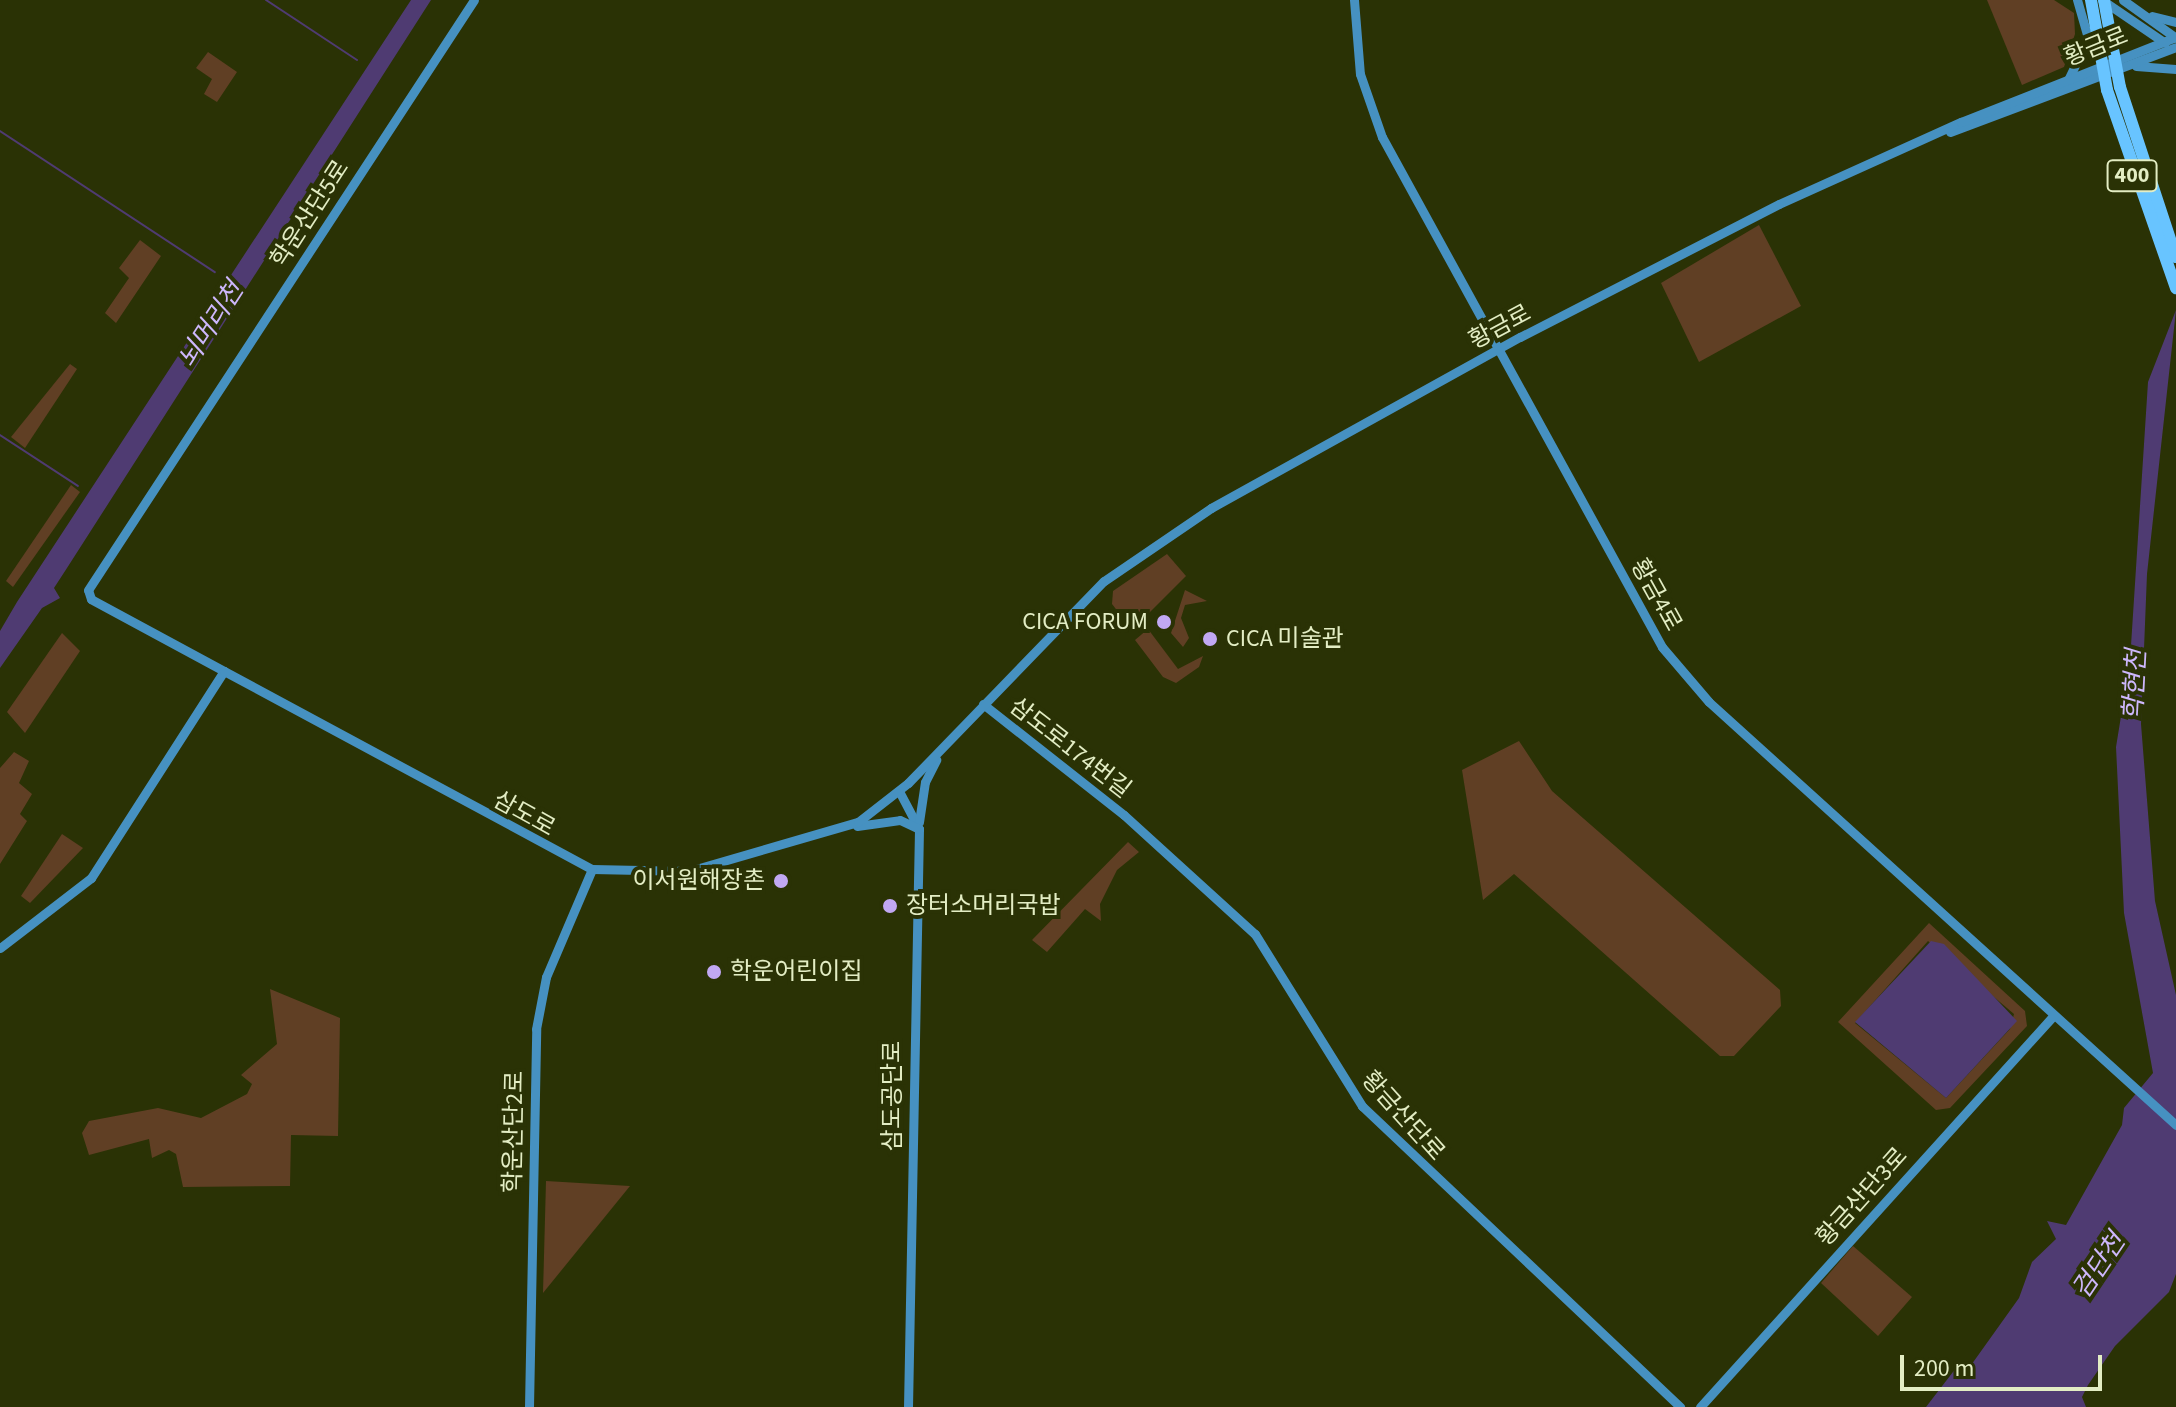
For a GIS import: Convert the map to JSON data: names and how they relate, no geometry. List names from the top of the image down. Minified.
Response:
{"streets":{"highway":["400"],"street":["황금로","학운산단5로","황금4로","삼도로174번길","삼도로","삼도공단로","황금산단로","학운산단2로","황금산단3로"]},"crossings":[["황금로","황금4로"],["황금로","삼도로"],["학운산단5로","삼도로"],["황금4로","황금산단3로"],["삼도로174번길","삼도로"],["삼도로174번길","황금산단로"],["삼도로","삼도공단로"],["삼도로","학운산단2로"]],"water":["뇌머리천","학현천","검단천"],"places":["CICA FORUM","CICA 미술관","이서원해장촌","장터소머리국밥","학운어린이집"],"scale_bar":"200 m"}
